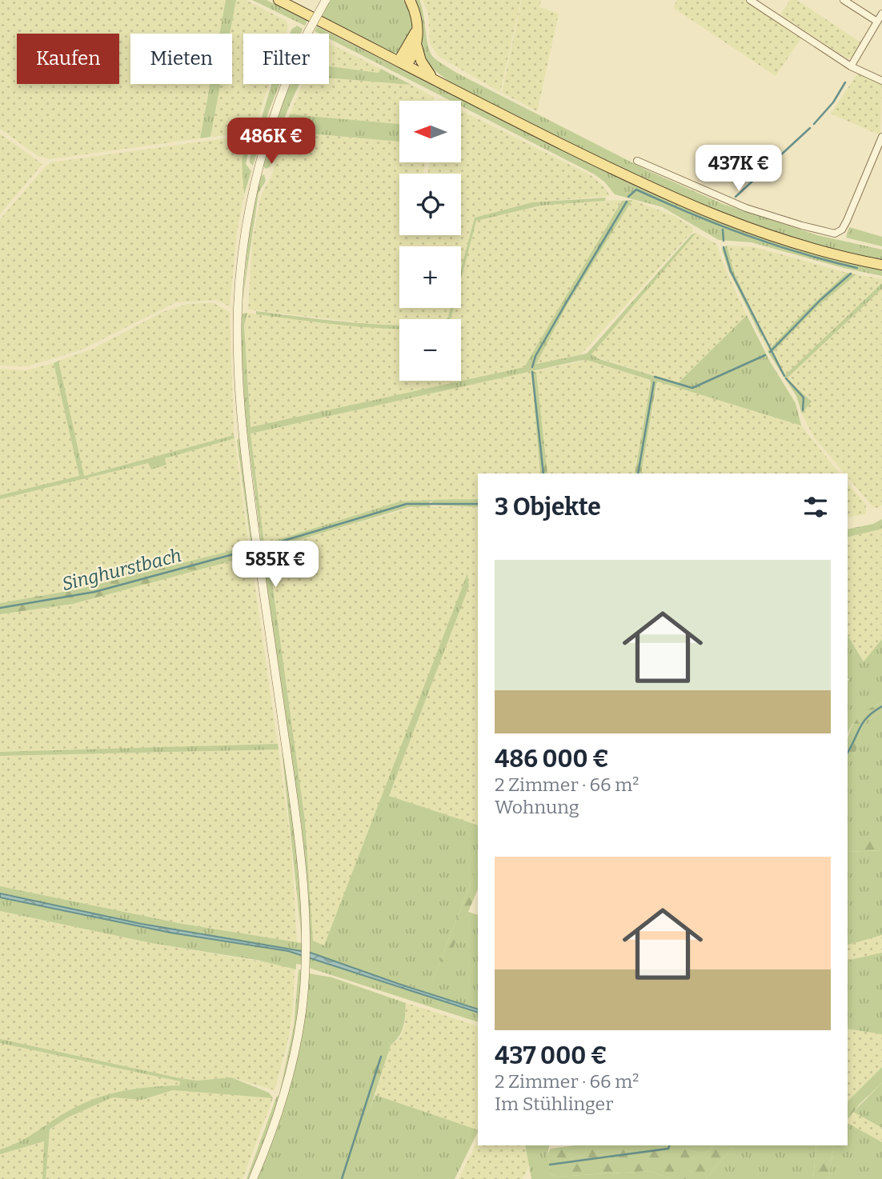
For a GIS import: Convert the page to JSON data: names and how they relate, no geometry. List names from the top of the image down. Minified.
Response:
{"water":["Singhurstbach"],"north":"left","page":{"chip":["Kaufen","Mieten","Filter"],"map_buttons":["+","−"],"price":["486K €","437K €","585K €"],"heading":"3 Objekte","list":[{"name":"486 000 €","note":"2 Zimmer · 66 m² · Wohnung"},{"name":"437 000 €","note":"2 Zimmer · 66 m² · Im Stühlinger"}]}}
